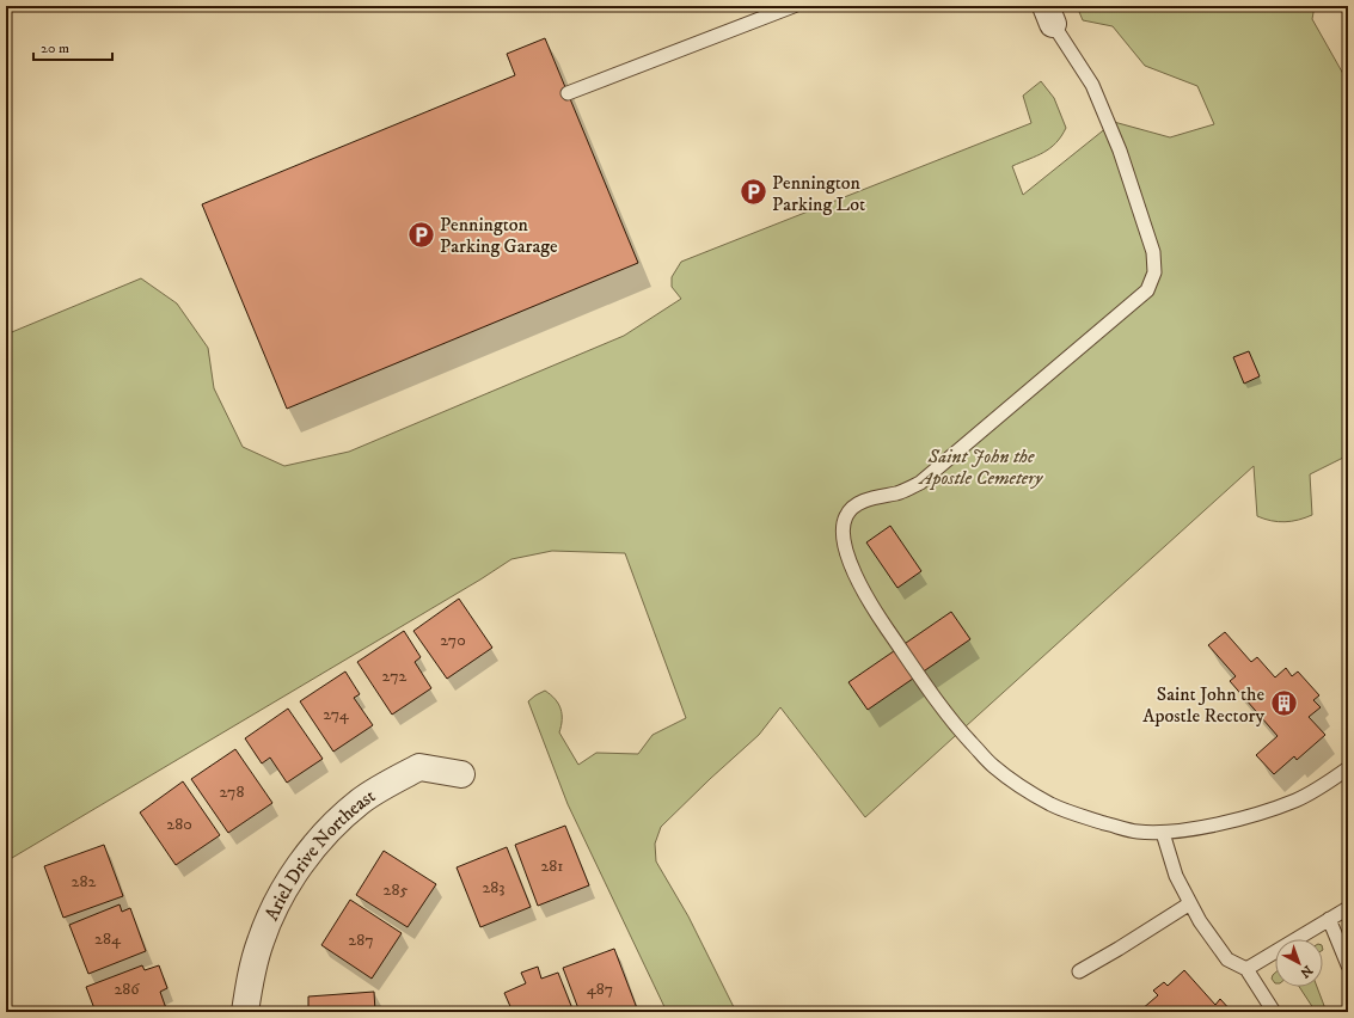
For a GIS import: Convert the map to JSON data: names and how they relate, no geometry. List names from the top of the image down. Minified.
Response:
{"streets":{"street":["Ariel Drive Northeast"]},"parks":["Saint John the Apostle Cemetery"],"places":{"parking":["Pennington Parking Lot","Pennington Parking Garage"],"building":["Saint John the Apostle Rectory"]},"house_numbers":["270","272","274","278","280","281","282","283","285","284","287","286","487"],"scale_bar":"20 m","north":"bottom right"}
